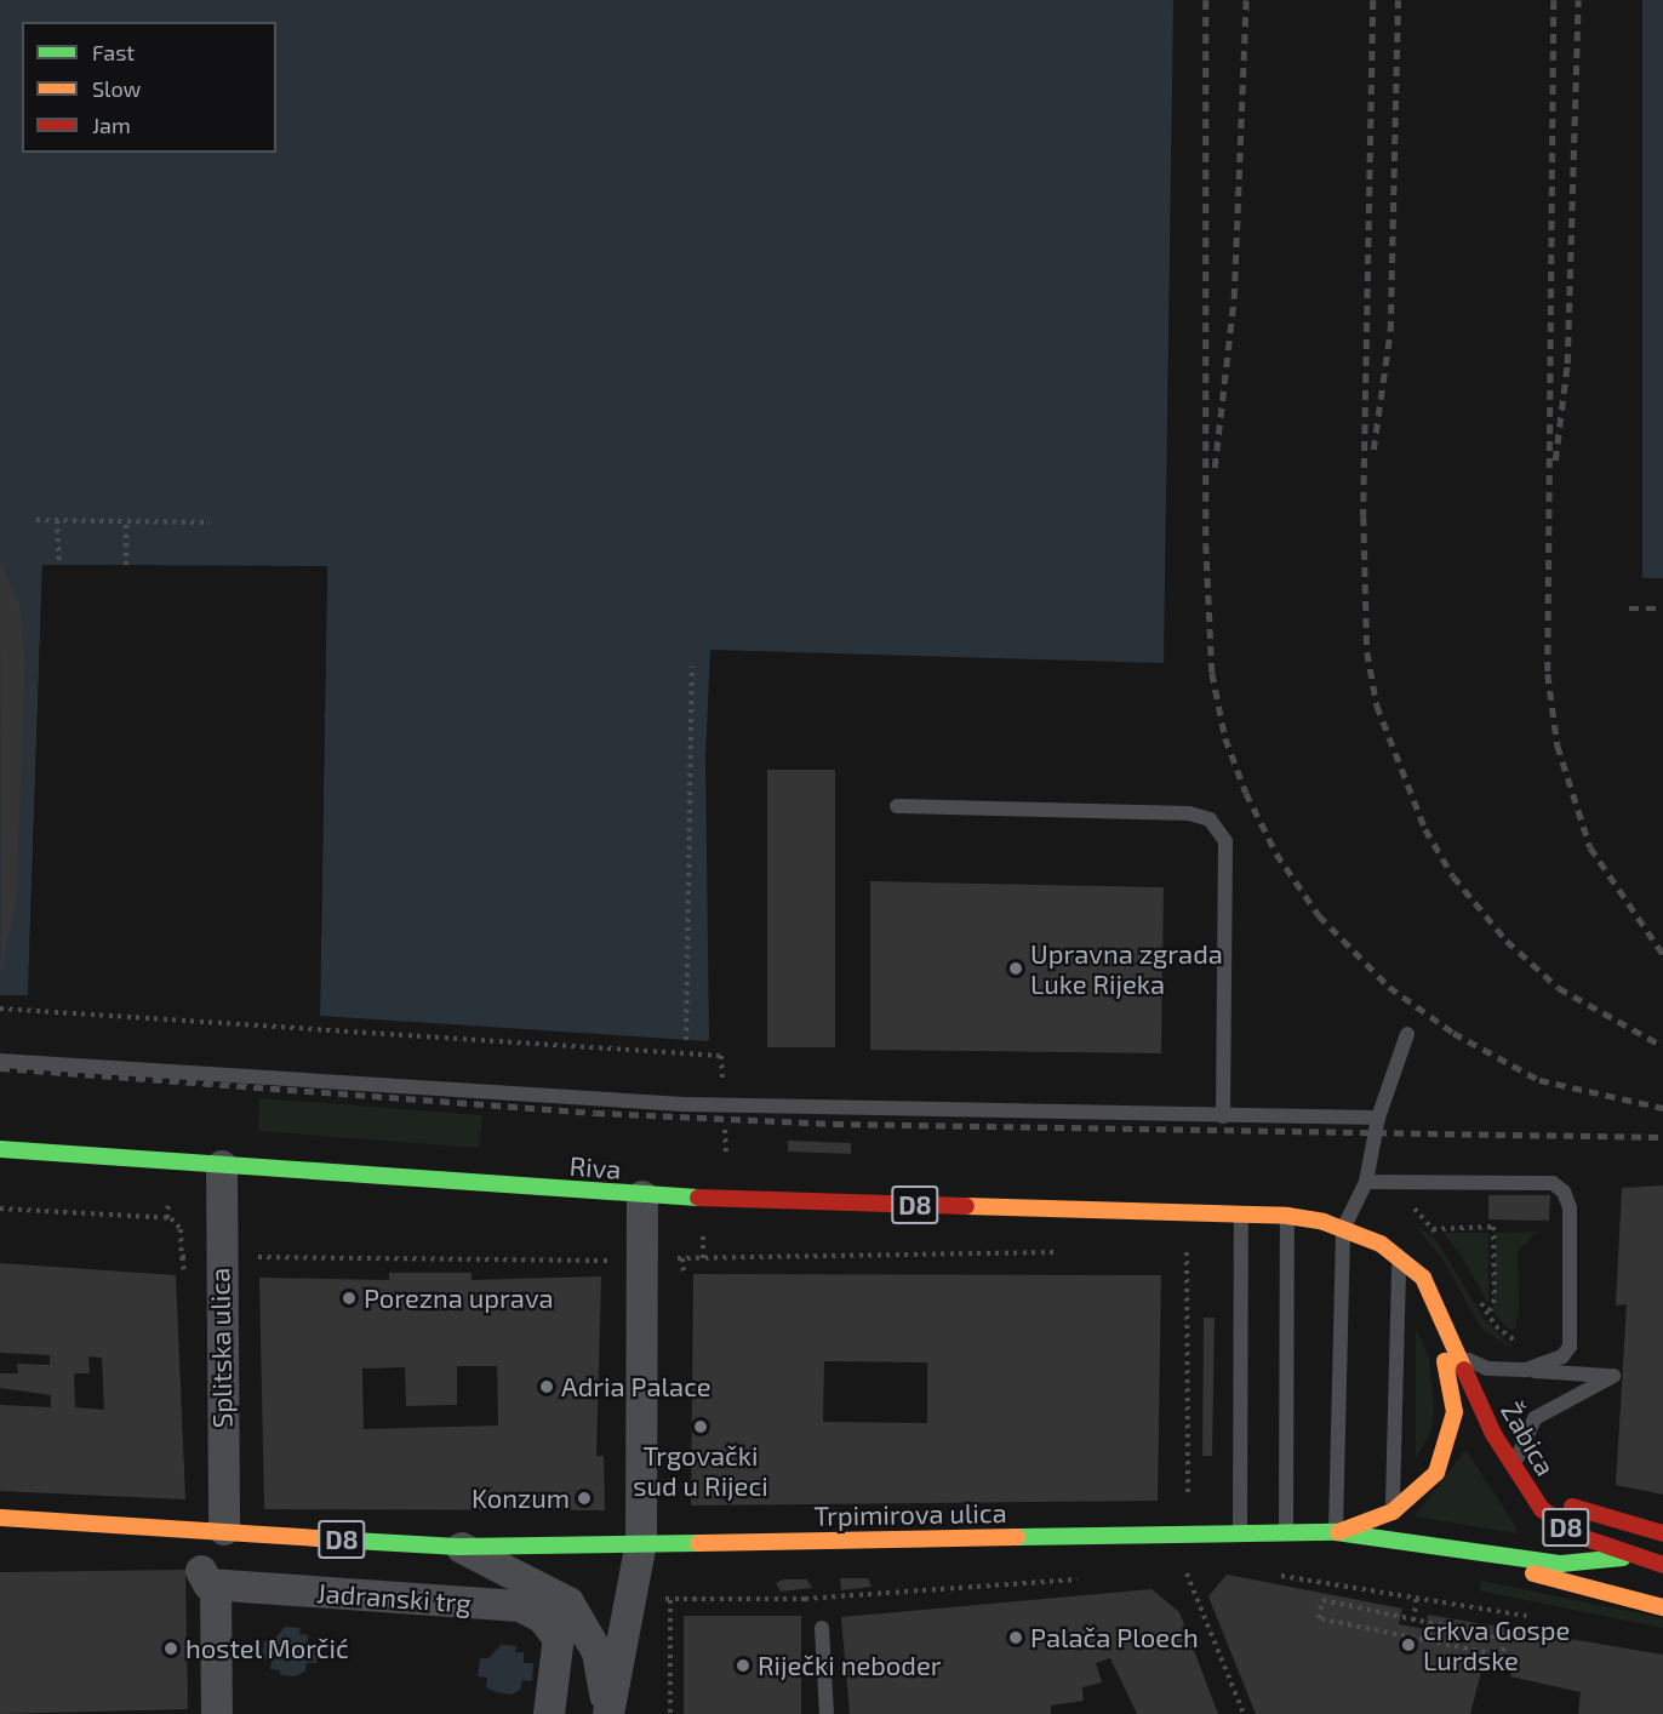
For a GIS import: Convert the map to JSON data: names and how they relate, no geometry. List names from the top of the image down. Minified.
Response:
{"streets":{"main road":["Riva","D8","Žabica","Trpimirova ulica","Jadranski trg"],"street":["Splitska ulica"]},"crossings":[["Riva","Splitska ulica"],["Riva","Žabica"],["D8","Splitska ulica"],["D8","Žabica"],["D8","Jadranski trg"],["Splitska ulica","Jadranski trg"],["Trpimirova ulica","Jadranski trg"]],"places":["Upravna zgrada Luke Rijeka","Porezna uprava","Adria Palace","Trgovački sud u Rijeci","Konzum","Palača Ploech","crkva Gospe Lurdske","hostel Morčić","Riječki neboder"],"legend":["Fast","Slow","Jam"]}
